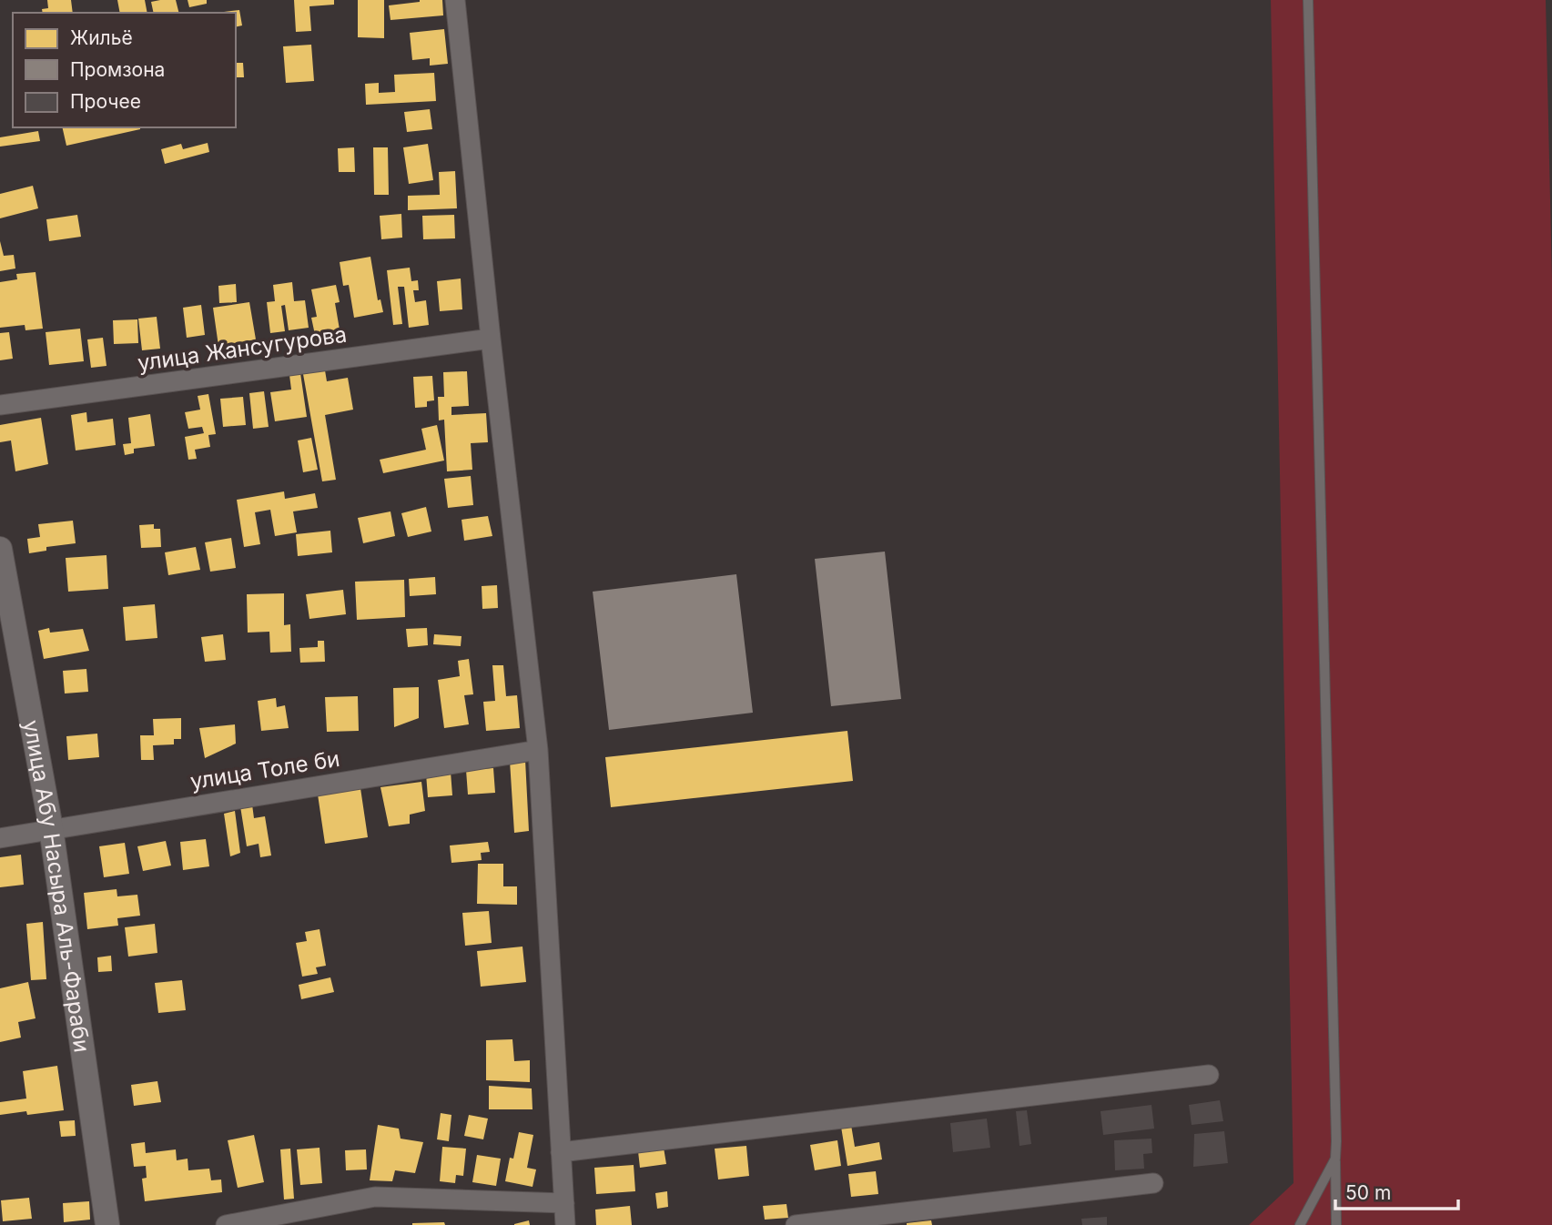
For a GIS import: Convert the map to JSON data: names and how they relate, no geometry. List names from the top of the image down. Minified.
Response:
{"streets":{"street":["улица Жансугурова","улица Толе би","улица Абу Насыра Аль-Фараби"]},"crossings":[["улица Толе би","улица Абу Насыра Аль-Фараби"]],"legend":["Жильё","Промзона","Прочее"],"scale_bar":"50 m"}
